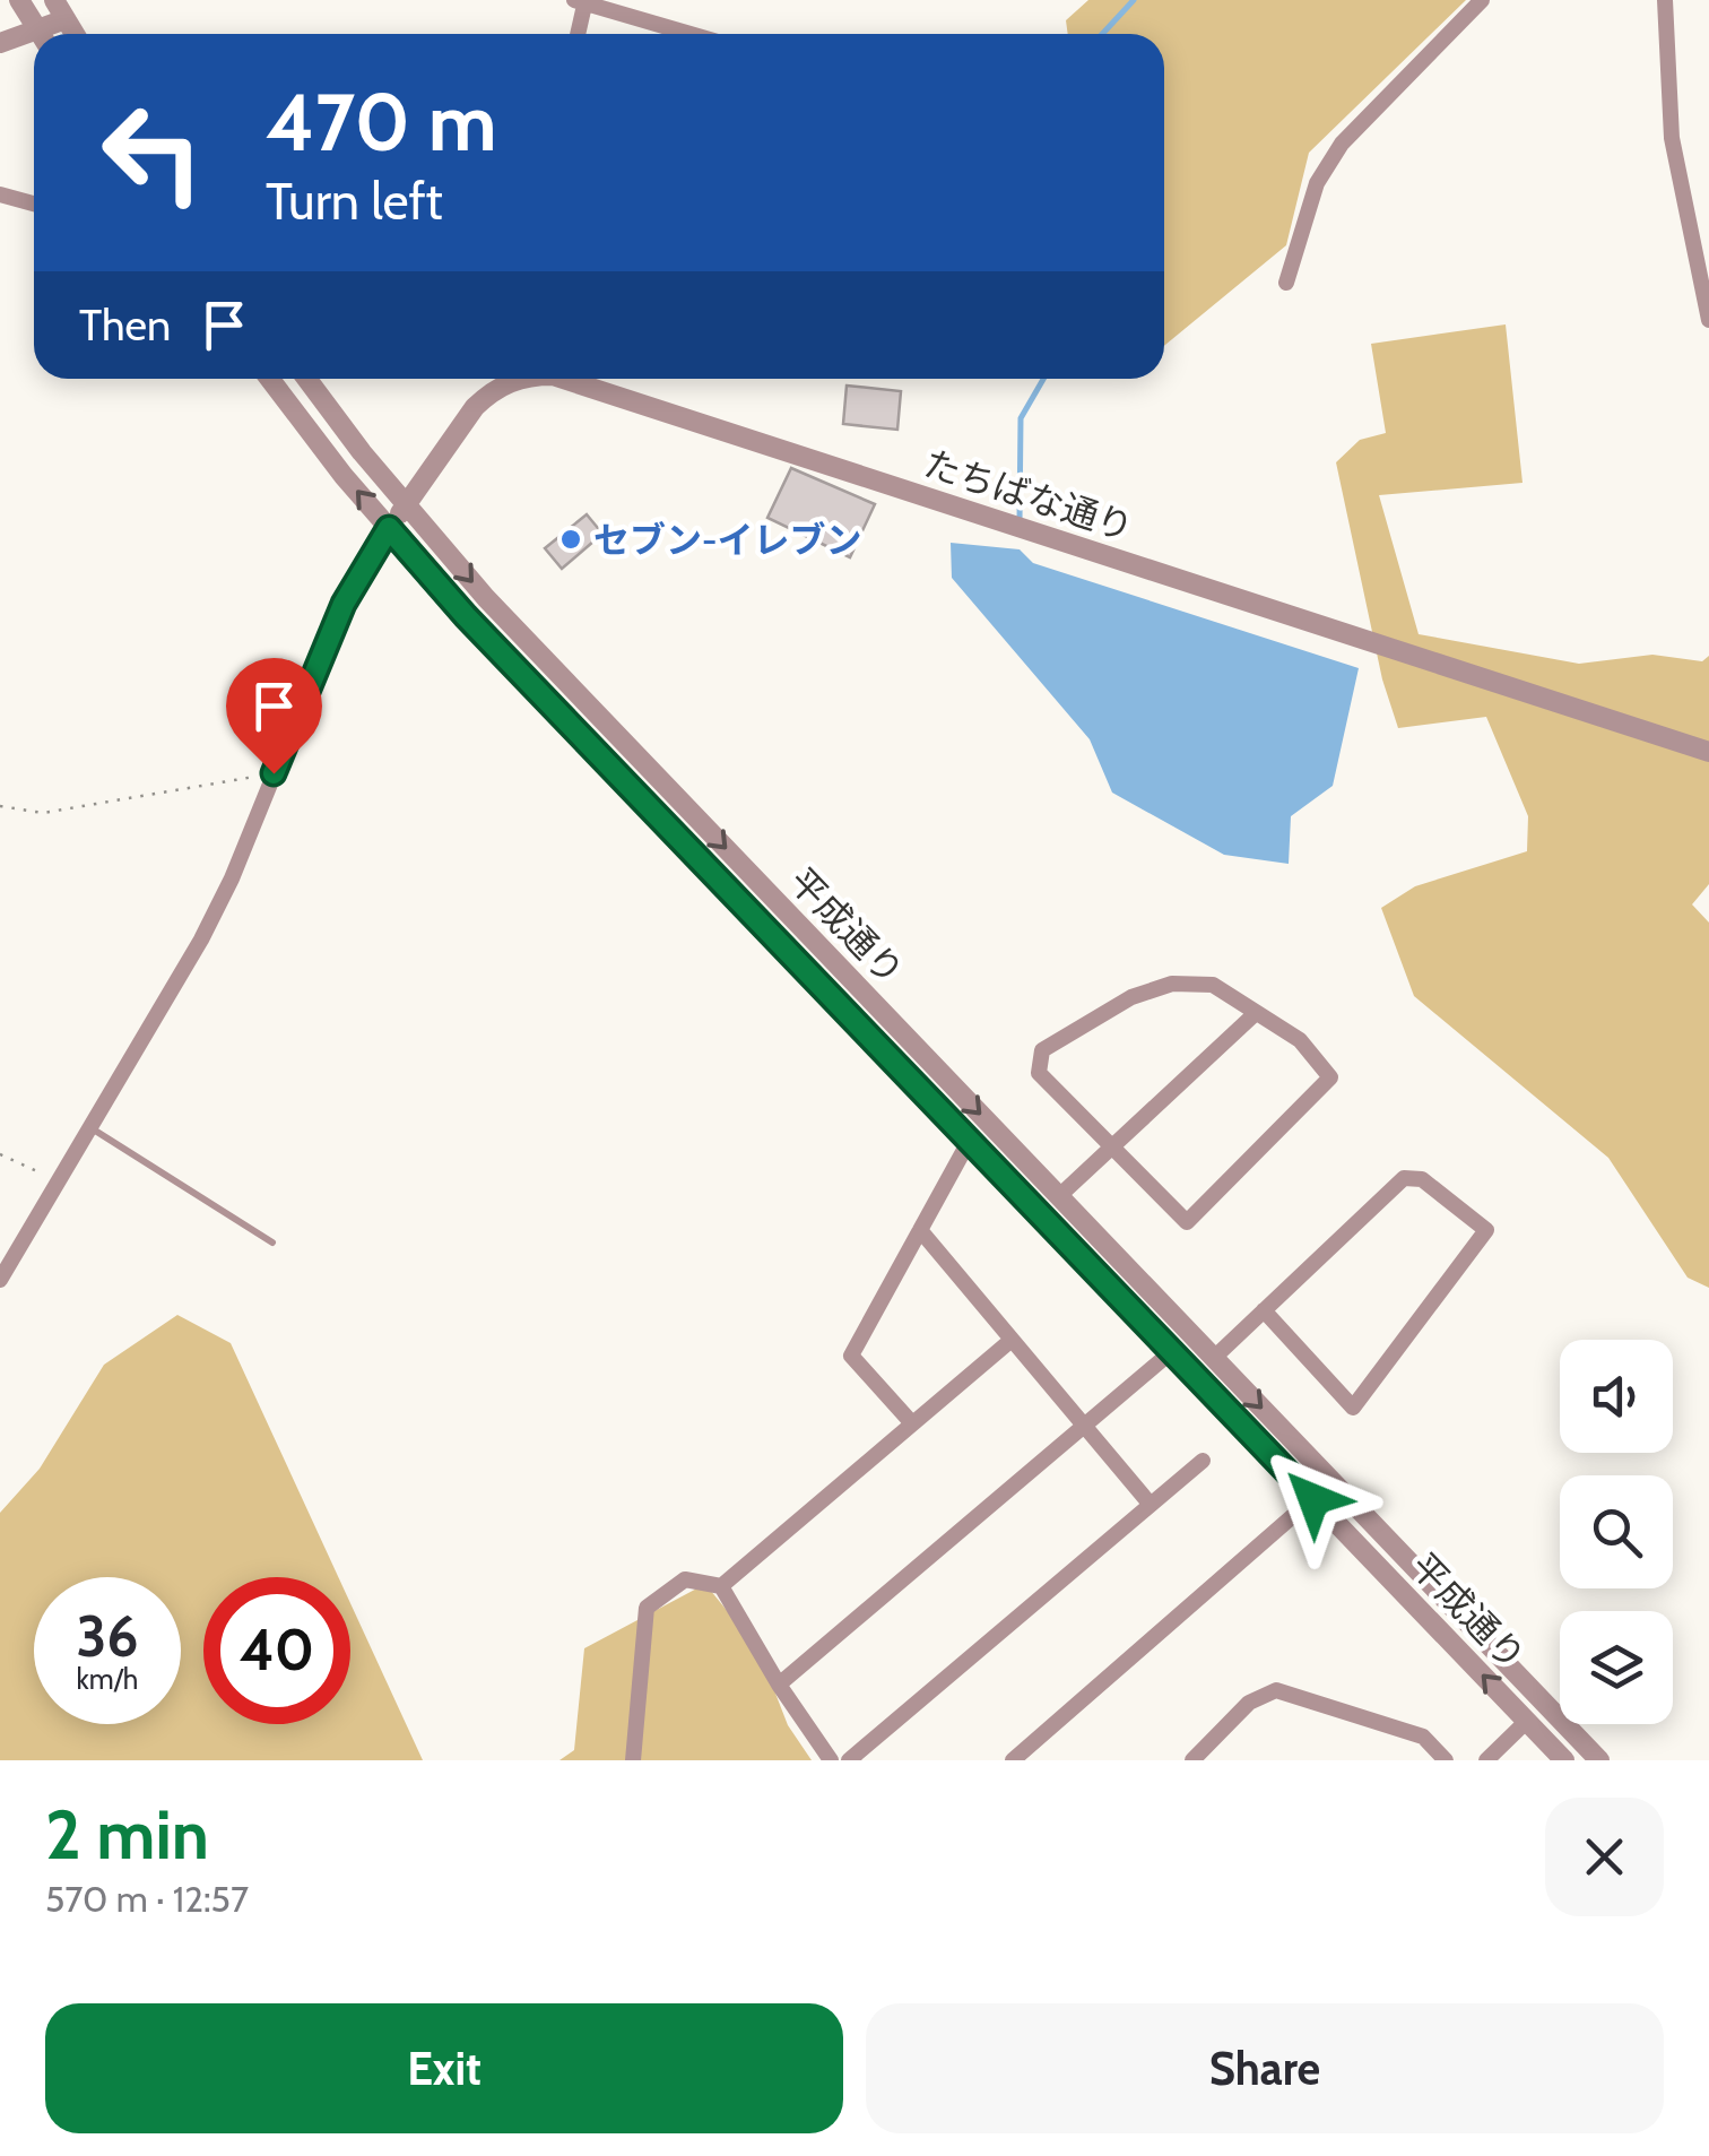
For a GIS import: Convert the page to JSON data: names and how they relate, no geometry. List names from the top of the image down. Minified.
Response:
{"streets":{"street":["たちばな通り","平成通り"]},"crossings":[["たちばな通り","平成通り"]],"places":["セブン-イレブン"],"page":{"turn":["470 m","Turn left"],"then":"Then","speed":"36 km/h","limit":"40","heading":["2 min","570 m · 12:57"],"buttons":["Exit","Share"]}}
